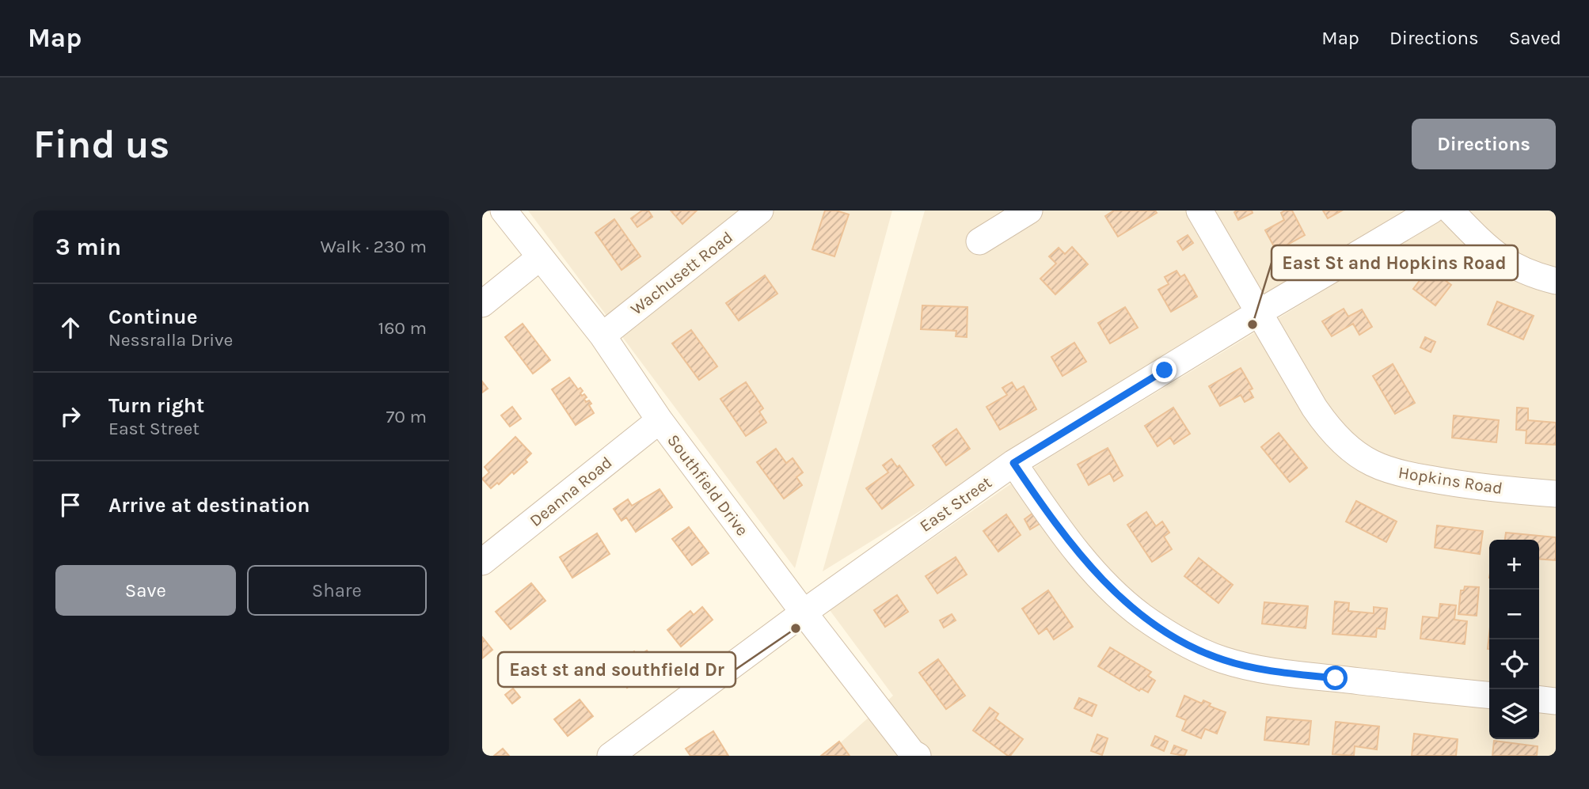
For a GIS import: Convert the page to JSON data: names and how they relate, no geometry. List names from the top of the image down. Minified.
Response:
{"streets":{"street":["Wachusett Road","Hopkins Road","Southfield Drive","Deanna Road","East Street"]},"crossings":[["Wachusett Road","Southfield Drive"],["Hopkins Road","East Street"],["Southfield Drive","Deanna Road"],["Southfield Drive","East Street"]],"places":["East St and Hopkins Road","East st and southfield Dr"],"page":{"header":"Map","nav":["Map","Directions","Saved"],"buttons":["Directions",["Save","Share"]],"title":"Find us","heading":["3 min","Walk · 230 m"],"list":[["Continue","Nessralla Drive","160 m"],["Turn right","East Street","70 m"],"Arrive at destination"],"map_buttons":["+","−"]}}
